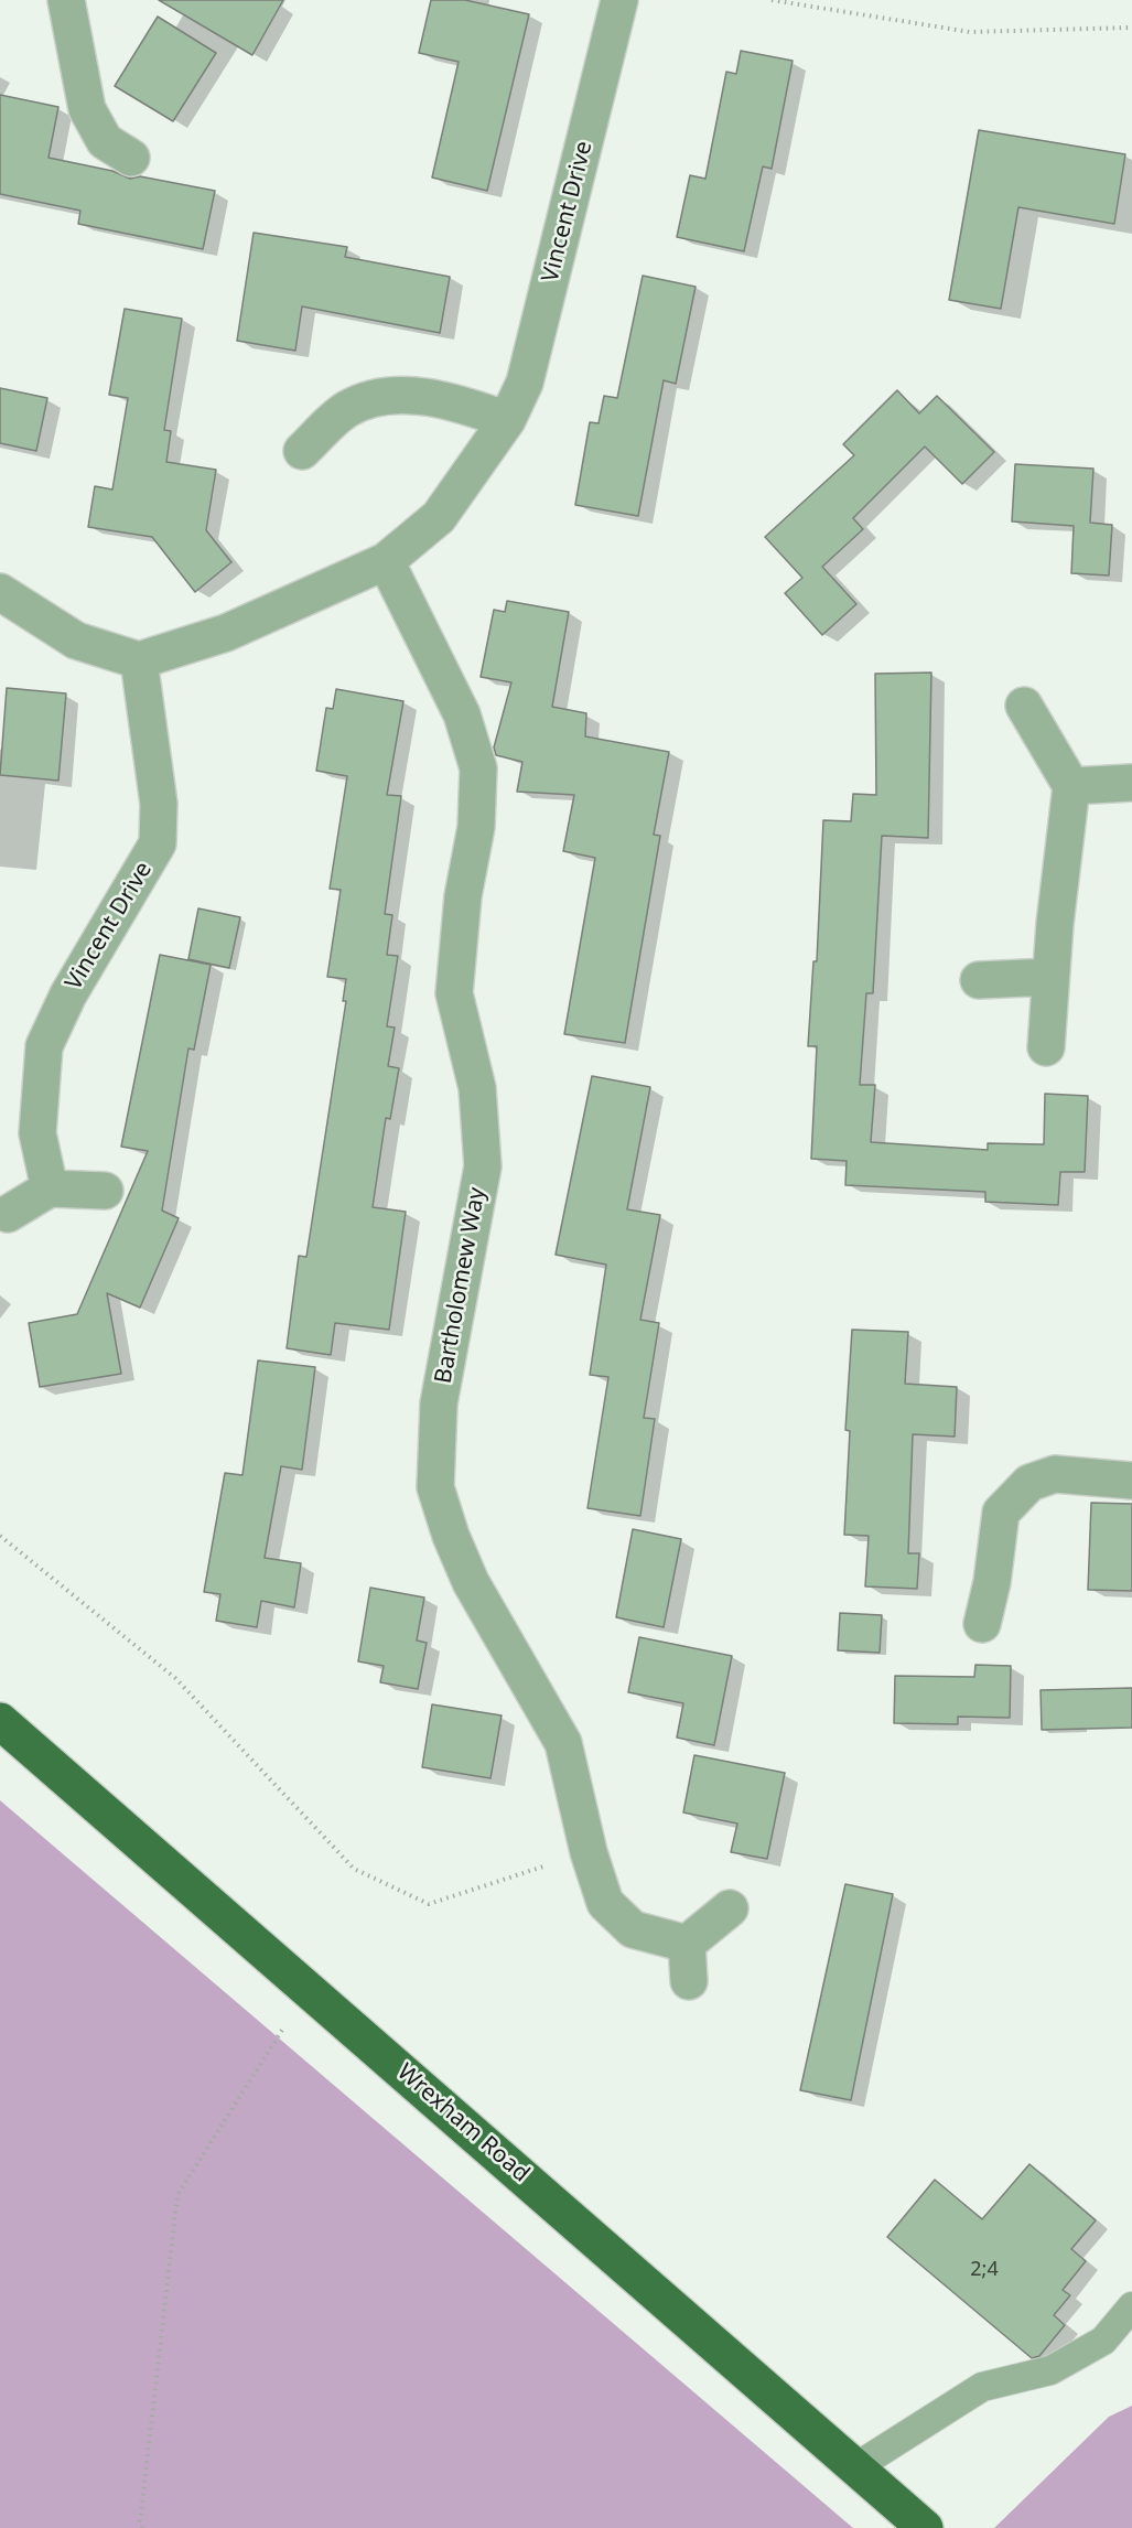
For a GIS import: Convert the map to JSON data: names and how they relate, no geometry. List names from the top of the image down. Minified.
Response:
{"streets":{"highway":["Wrexham Road"],"street":["Vincent Drive","Bartholomew Way"]},"crossings":[["Vincent Drive","Bartholomew Way"]],"house_numbers":["2;4"]}
